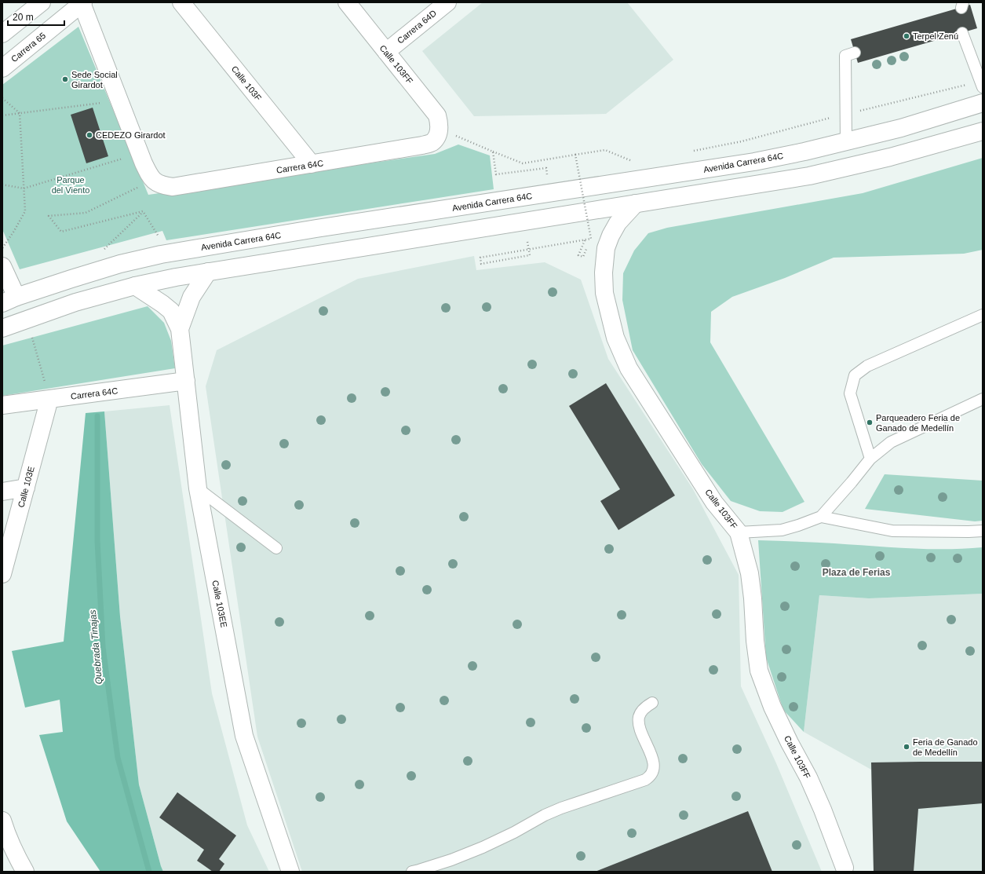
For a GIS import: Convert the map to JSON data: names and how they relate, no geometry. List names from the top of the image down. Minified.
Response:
{"streets":{"street":["Carrera 64D","Carrera 65","Calle 103FF","Calle 103F","Avenida Carrera 64C","Carrera 64C","Calle 103E","Calle 103EE"]},"crossings":[["Carrera 64D","Calle 103FF"],["Calle 103FF","Carrera 64C"],["Calle 103F","Carrera 64C"],["Carrera 64C","Calle 103E"],["Carrera 64C","Calle 103EE"]],"districts":["Plaza de Ferias"],"water":["Quebrada Tinajas"],"parks":["Parque del Viento"],"places":["Terpel Zenú","Sede Social Girardot","CEDEZO Girardot","Parqueadero Feria de Ganado de Medellín","Feria de Ganado de Medellín"],"scale_bar":"20 m"}
